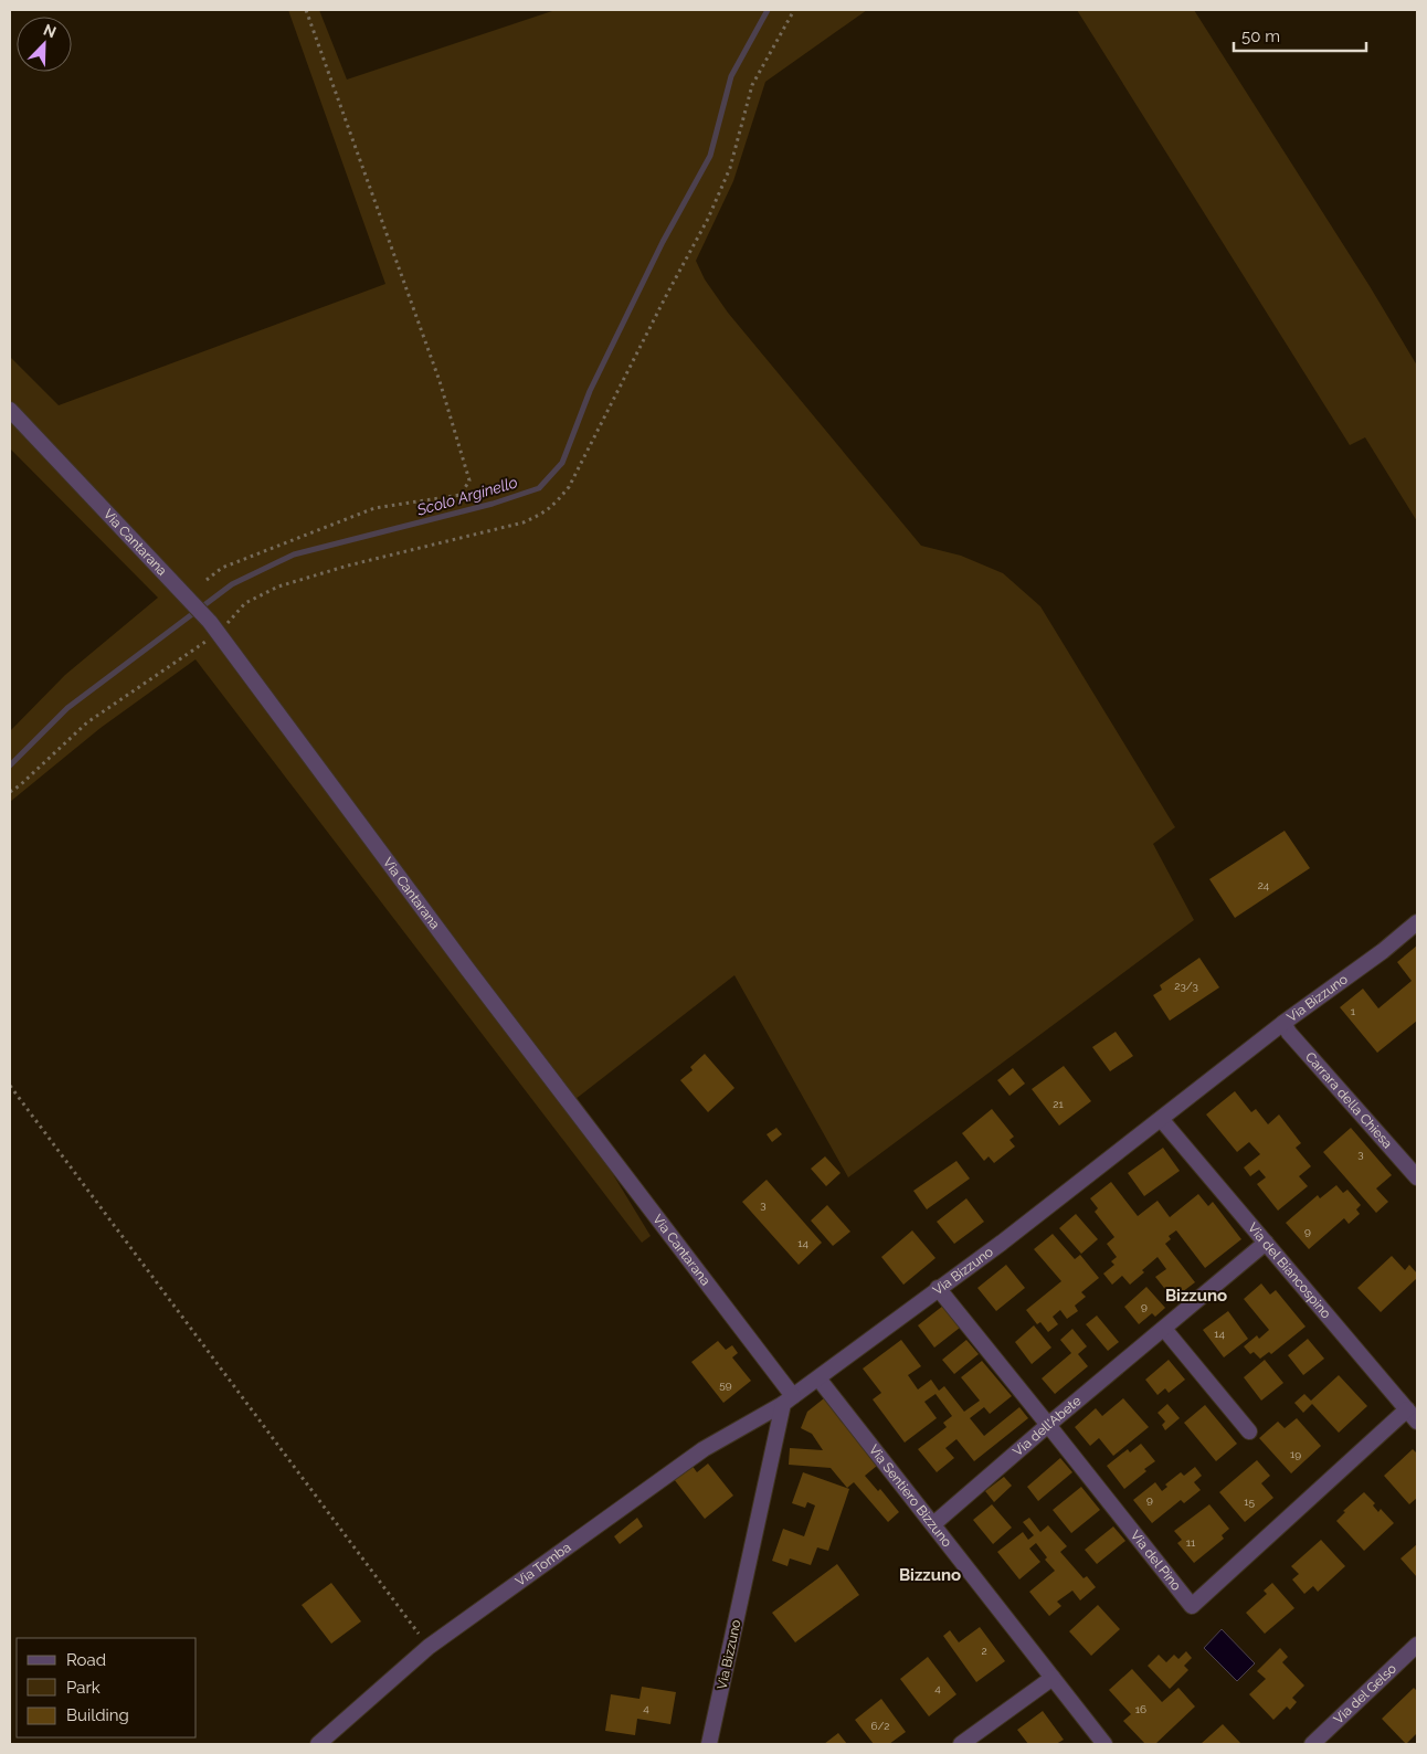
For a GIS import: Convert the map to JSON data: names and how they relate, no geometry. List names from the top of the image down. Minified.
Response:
{"streets":{"street":["Via Cantarana","Via Bizzuno","Carrara della Chiesa","Via del Biancospino","Via dell'Abete","Via Sentiero Bizzuno","Via del Pino","Via Tomba","Via del Gelso"]},"crossings":[["Via Cantarana","Via Bizzuno"],["Via Cantarana","Via Tomba"],["Via Bizzuno","Carrara della Chiesa"],["Via Bizzuno","Via del Biancospino"],["Via Bizzuno","Via Sentiero Bizzuno"],["Via Bizzuno","Via del Pino"],["Via Bizzuno","Via Tomba"],["Via del Biancospino","Via dell'Abete"],["Via del Biancospino","Via del Pino"],["Via dell'Abete","Via Sentiero Bizzuno"],["Via dell'Abete","Via del Pino"]],"districts":["Bizzuno","Bizzuno"],"water":["Scolo Arginello"],"house_numbers":["24","23/3","1","21","3","3","9","14","9","14","59","19","9","15","11","2","4","4","16","6/2"],"legend":["Road","Park","Building"],"scale_bar":"50 m","north":"top right"}
